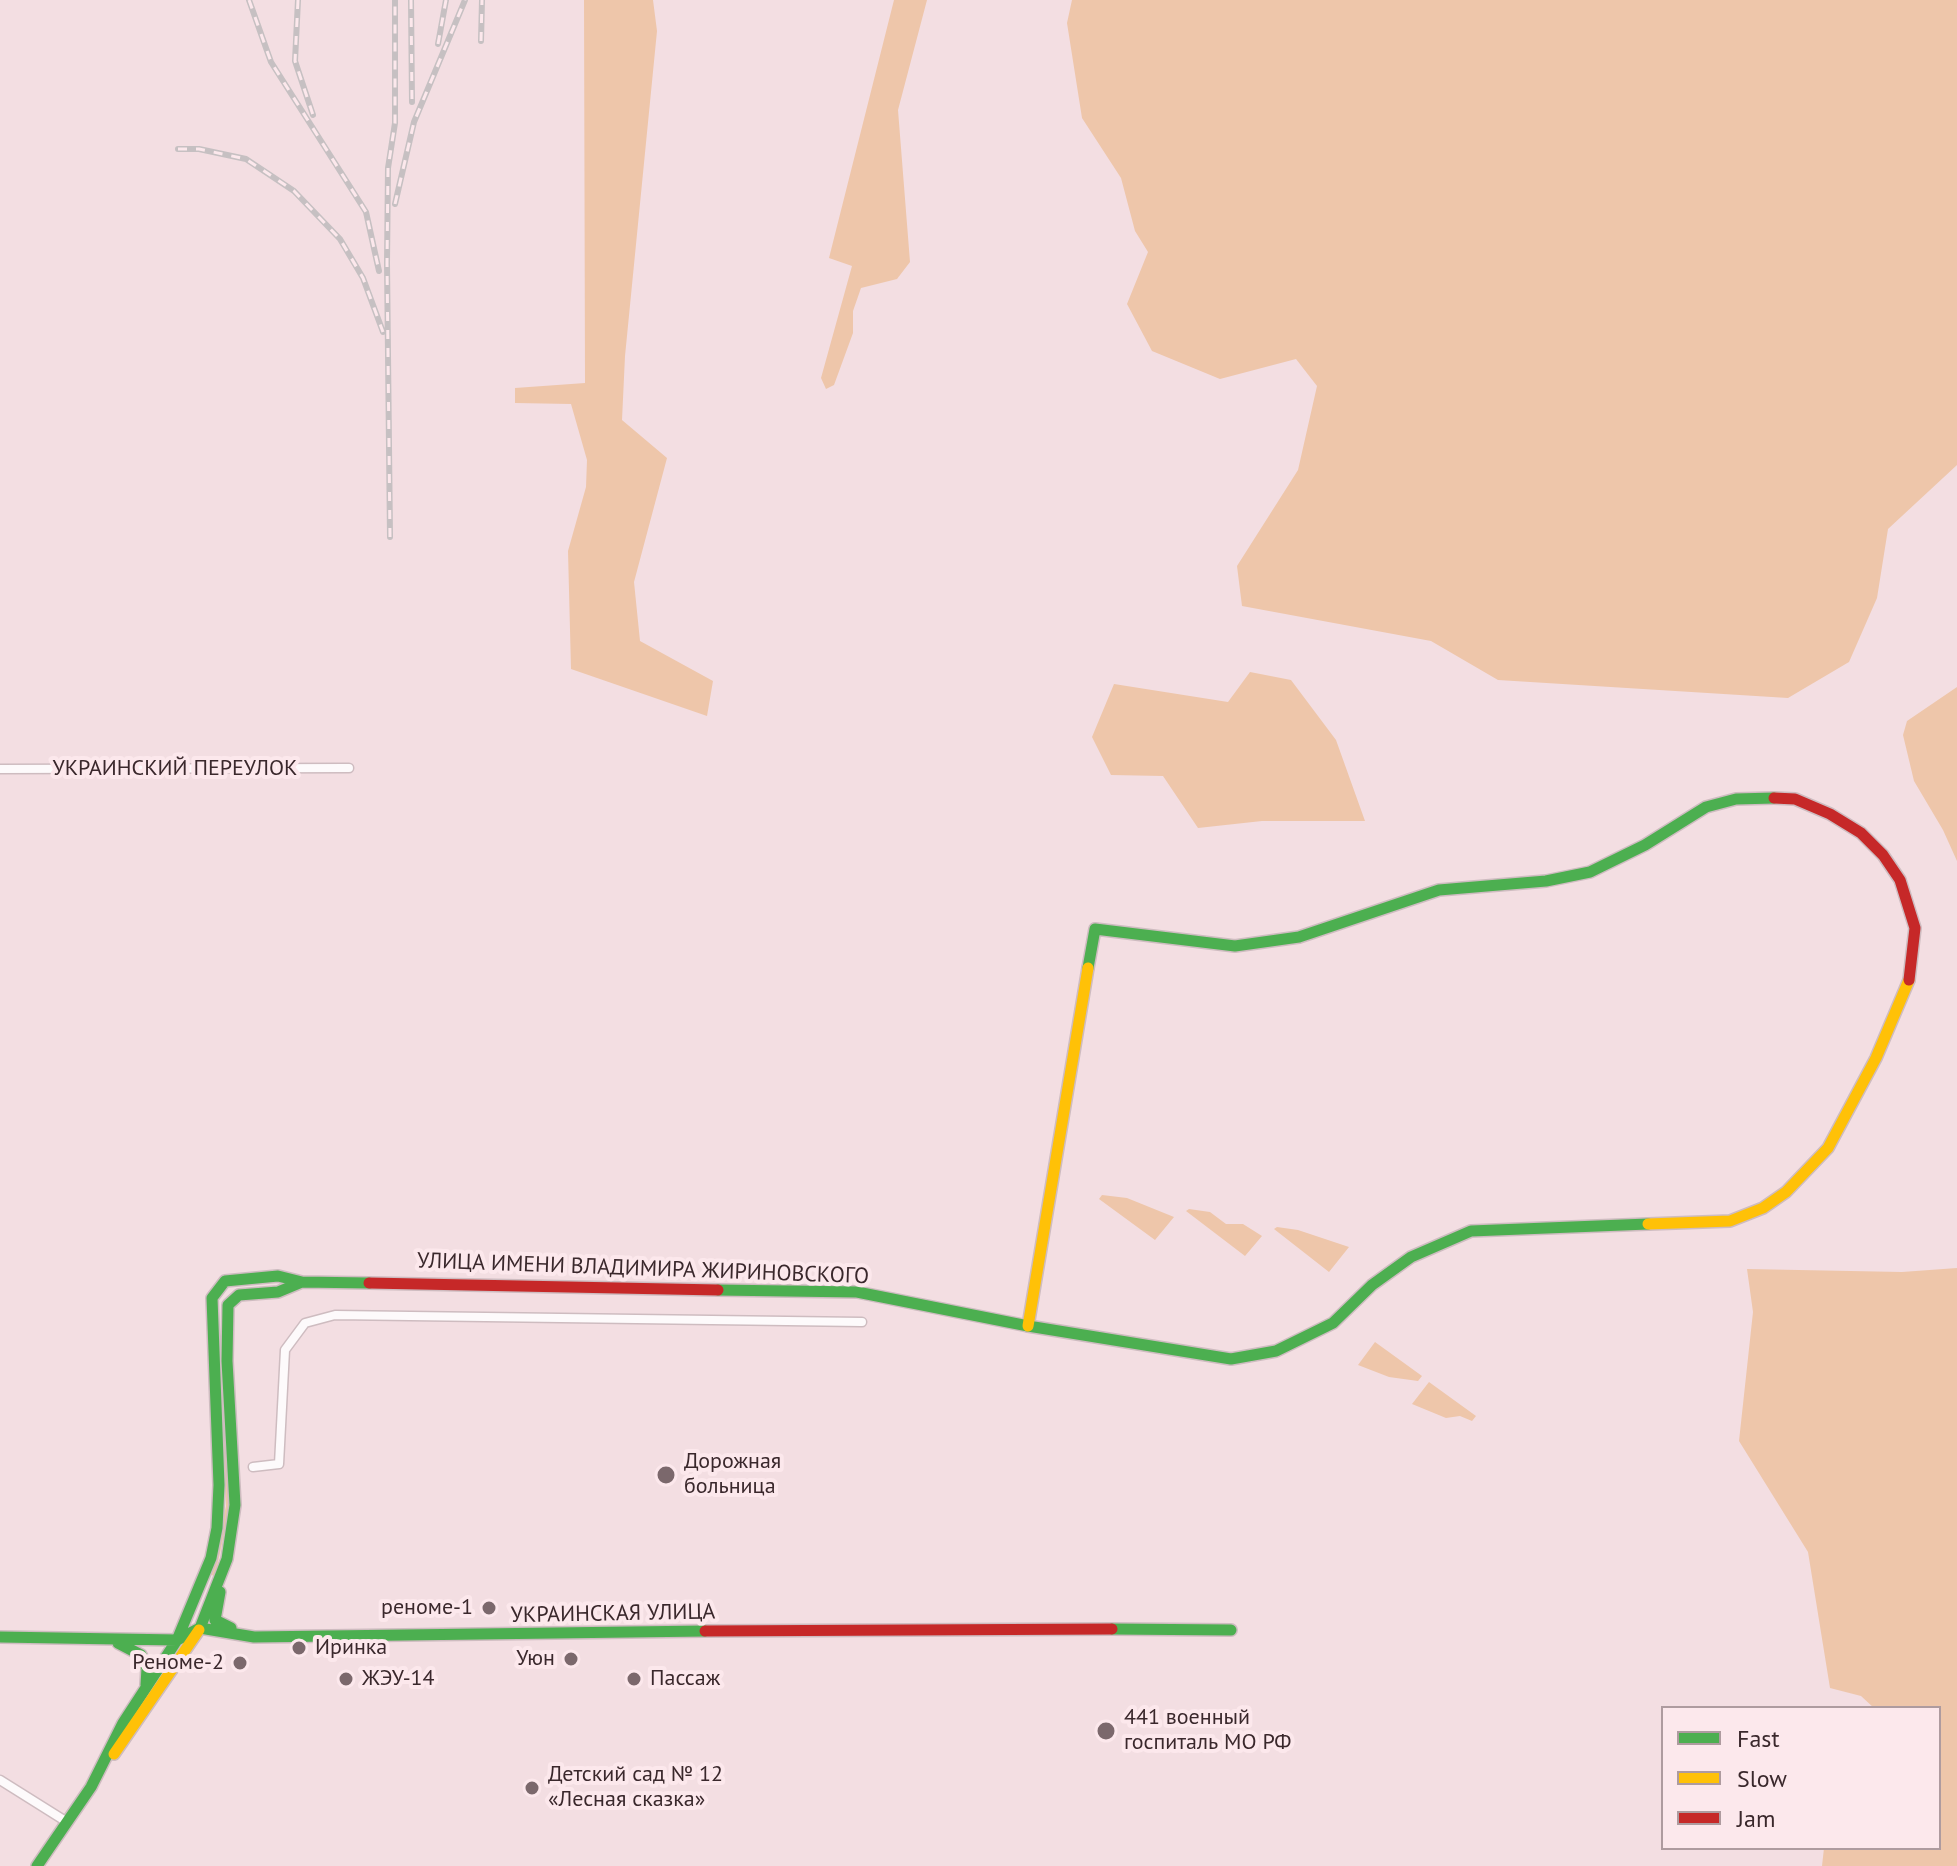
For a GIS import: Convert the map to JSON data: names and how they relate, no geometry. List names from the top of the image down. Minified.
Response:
{"streets":{"main road":["УЛИЦА ИМЕНИ ВЛАДИМИРА ЖИРИНОВСКОГО","УКРАИНСКАЯ УЛИЦА"],"street":["УКРАИНСКИЙ ПЕРЕУЛОК"]},"crossings":[["УЛИЦА ИМЕНИ ВЛАДИМИРА ЖИРИНОВСКОГО","УКРАИНСКАЯ УЛИЦА"]],"places":["Дорожная больница","реноме-1","Иринка","Уюн","Реноме-2","ЖЭУ-14","Пассаж","441 военный госпиталь МО РФ","Детский сад № 12 «Лесная сказка»"],"legend":["Fast","Slow","Jam"]}
